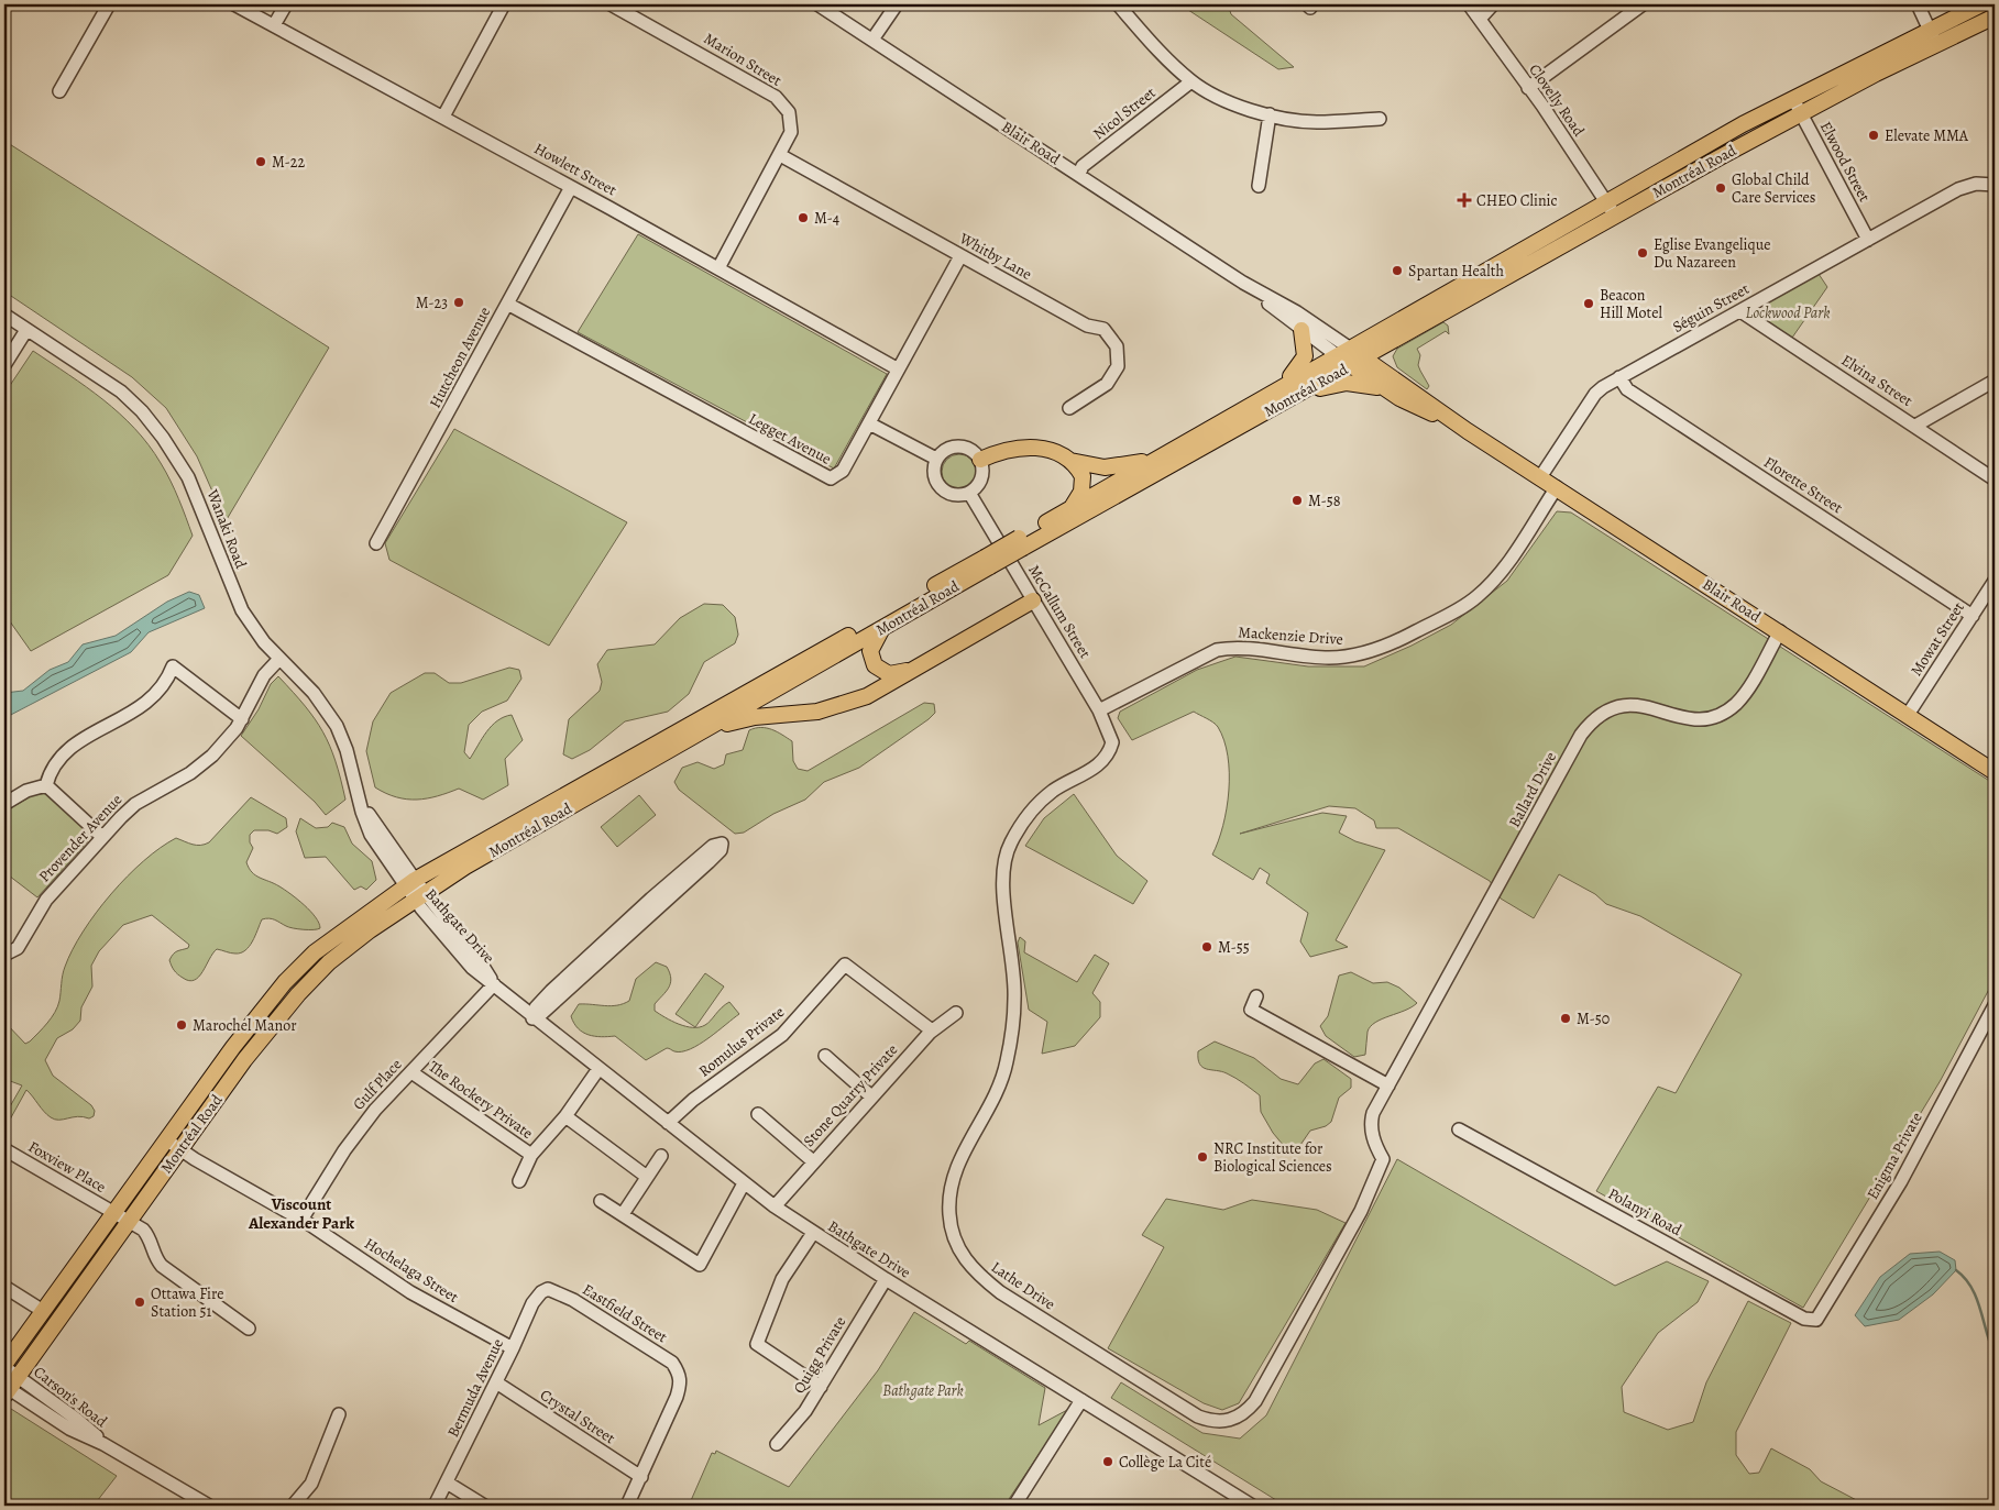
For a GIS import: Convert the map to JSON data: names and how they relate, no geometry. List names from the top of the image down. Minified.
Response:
{"streets":{"main road":["Blair Road","Montréal Road"],"street":["Marion Street","Clovelly Road","Nicol Street","Elwood Street","Howlett Street","Whitby Lane","Séguin Street","Hutcheon Avenue","Elvina Street","Legget Avenue","Florette Street","Wanaki Road","McCallum Street","Mackenzie Drive","Mowat Street","Ballard Drive","Provender Avenue","Bathgate Drive","Romulus Private","Gulf Place","Stone Quarry Private","The Rockery Private","Enigma Private","Foxview Place","Polanyi Road","Hochelaga Street","Lathe Drive","Eastfield Street","Quigg Private","Bermuda Avenue","Carson's Road","Crystal Street"]},"crossings":[["Marion Street","Howlett Street"],["Marion Street","Whitby Lane"],["Clovelly Road","Montréal Road"],["Nicol Street","Blair Road"],["Blair Road","Montréal Road"],["Blair Road","Séguin Street"],["Blair Road","Mackenzie Drive"],["Blair Road","Mowat Street"],["Blair Road","Ballard Drive"],["Elwood Street","Montréal Road"],["Elwood Street","Séguin Street"],["Howlett Street","Hutcheon Avenue"],["Howlett Street","Legget Avenue"],["Montréal Road","Wanaki Road"],["Montréal Road","Bathgate Drive"],["Montréal Road","Foxview Place"],["Montréal Road","Hochelaga Street"],["Montréal Road","Carson's Road"],["Whitby Lane","Legget Avenue"],["Séguin Street","Elvina Street"],["Séguin Street","Florette Street"],["Hutcheon Avenue","Legget Avenue"],["Florette Street","Mowat Street"],["Wanaki Road","Provender Avenue"],["Wanaki Road","Bathgate Drive"],["McCallum Street","Mackenzie Drive"],["McCallum Street","Lathe Drive"],["Ballard Drive","Lathe Drive"],["Bathgate Drive","Romulus Private"],["Bathgate Drive","Gulf Place"],["Bathgate Drive","Stone Quarry Private"],["Bathgate Drive","The Rockery Private"],["Bathgate Drive","Quigg Private"],["Romulus Private","Stone Quarry Private"],["Gulf Place","The Rockery Private"],["Gulf Place","Hochelaga Street"],["Enigma Private","Polanyi Road"],["Hochelaga Street","Bermuda Avenue"],["Eastfield Street","Bermuda Avenue"],["Eastfield Street","Crystal Street"],["Bermuda Avenue","Crystal Street"]],"districts":["Viscount Alexander Park"],"parks":["Lockwood Park","Bathgate Park"],"places":{"other":["Elevate MMA","M-22","Global Child Care Services","M-4","Eglise Evangelique Du Nazareen","Spartan Health","M-23","Beacon Hill Motel","M-58","M-55","M-50","Marochel Manor","NRC Institute for Biological Sciences","Ottawa Fire Station 51","Collège La Cité"],"health":["CHEO Clinic"]}}
